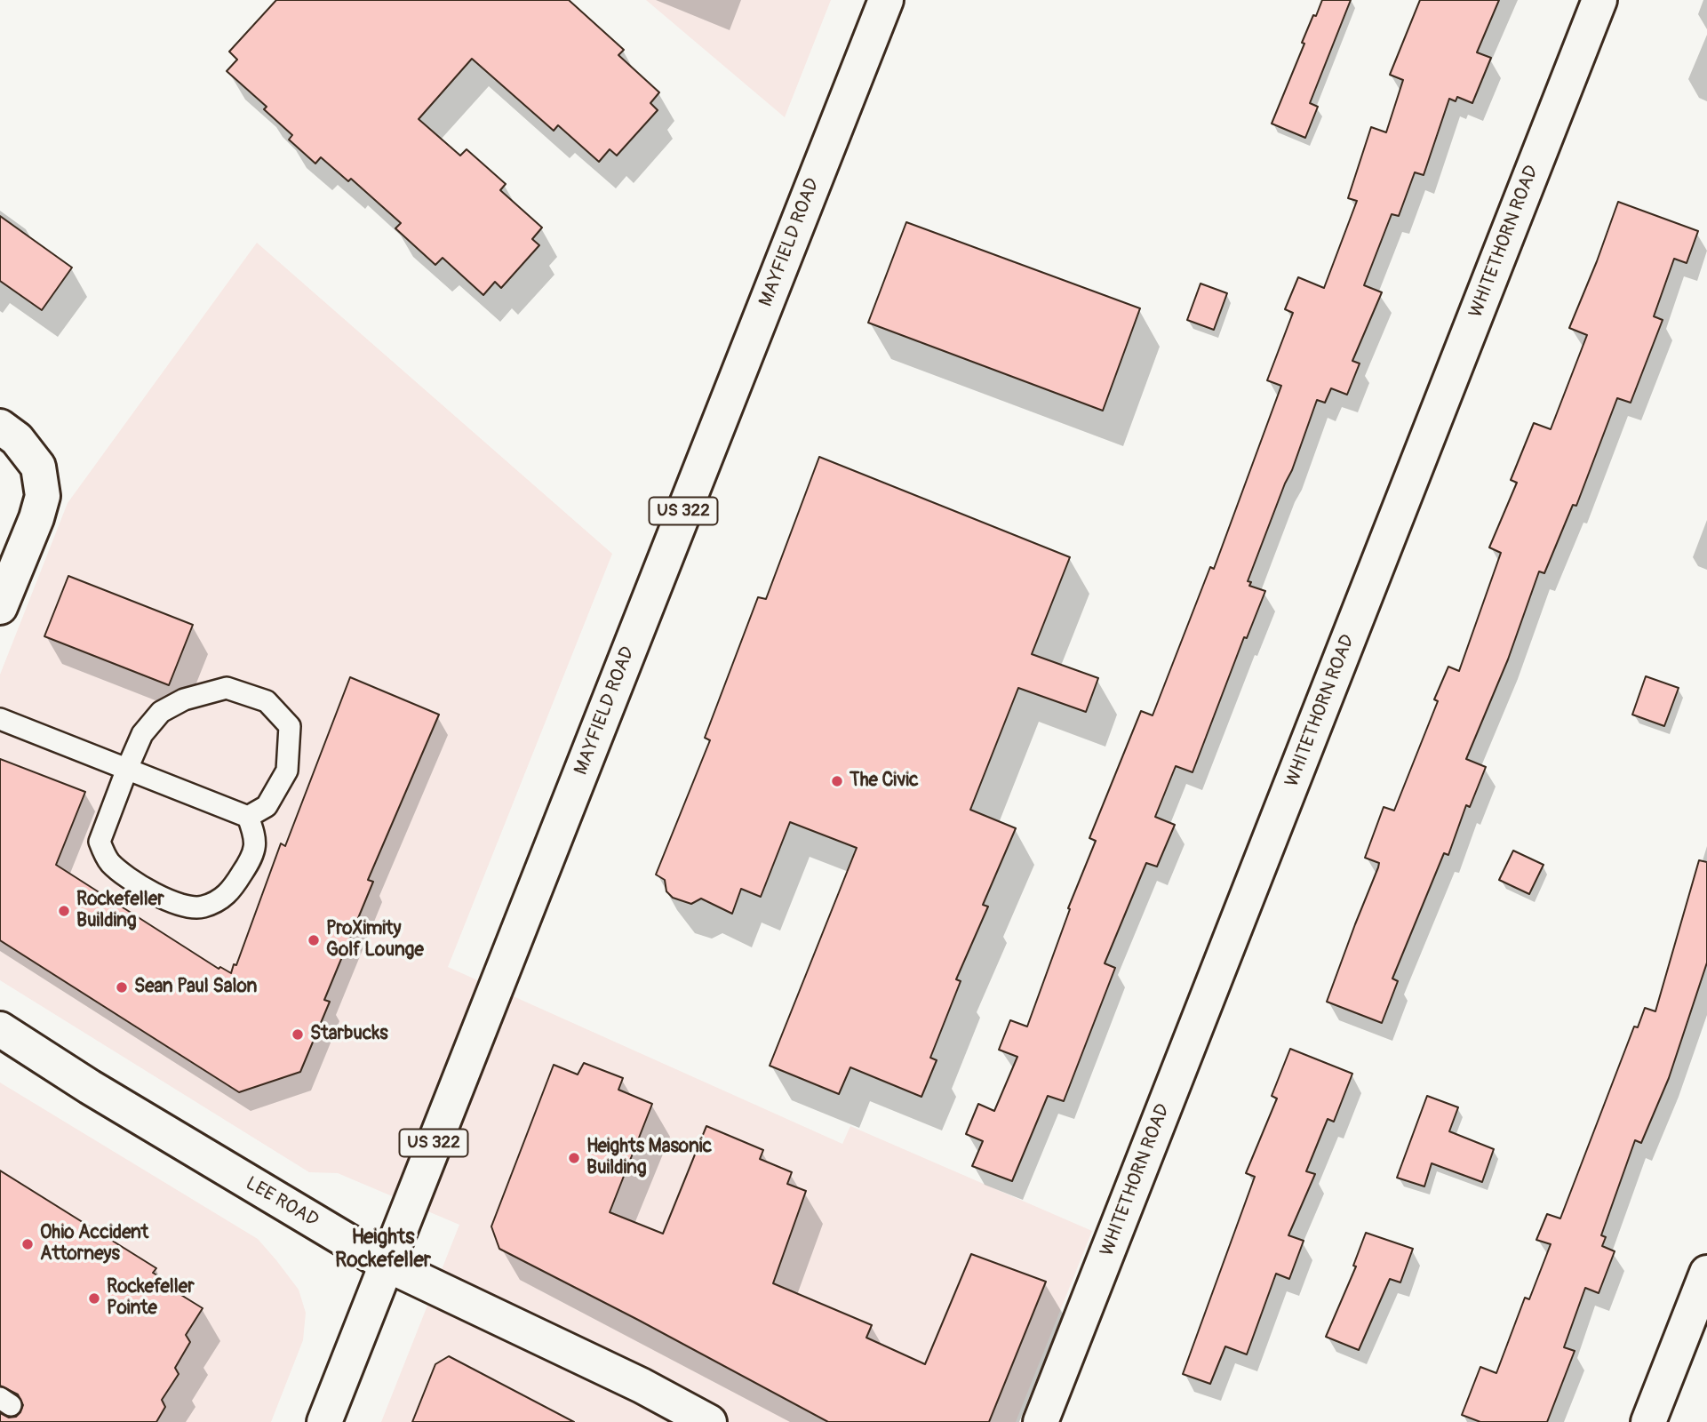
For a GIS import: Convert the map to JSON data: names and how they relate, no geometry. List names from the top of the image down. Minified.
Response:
{"streets":{"street":["WHITETHORN ROAD","MAYFIELD ROAD","US 322","LEE ROAD"]},"crossings":[["MAYFIELD ROAD","LEE ROAD"]],"districts":["Heights Rockefeller"],"places":["The Civic","Rockefeller Building","ProXimity Golf Lounge","Sean Paul Salon","Starbucks","Heights Masonic Building","Ohio Accident Attorneys","Rockefeller Pointe"]}
